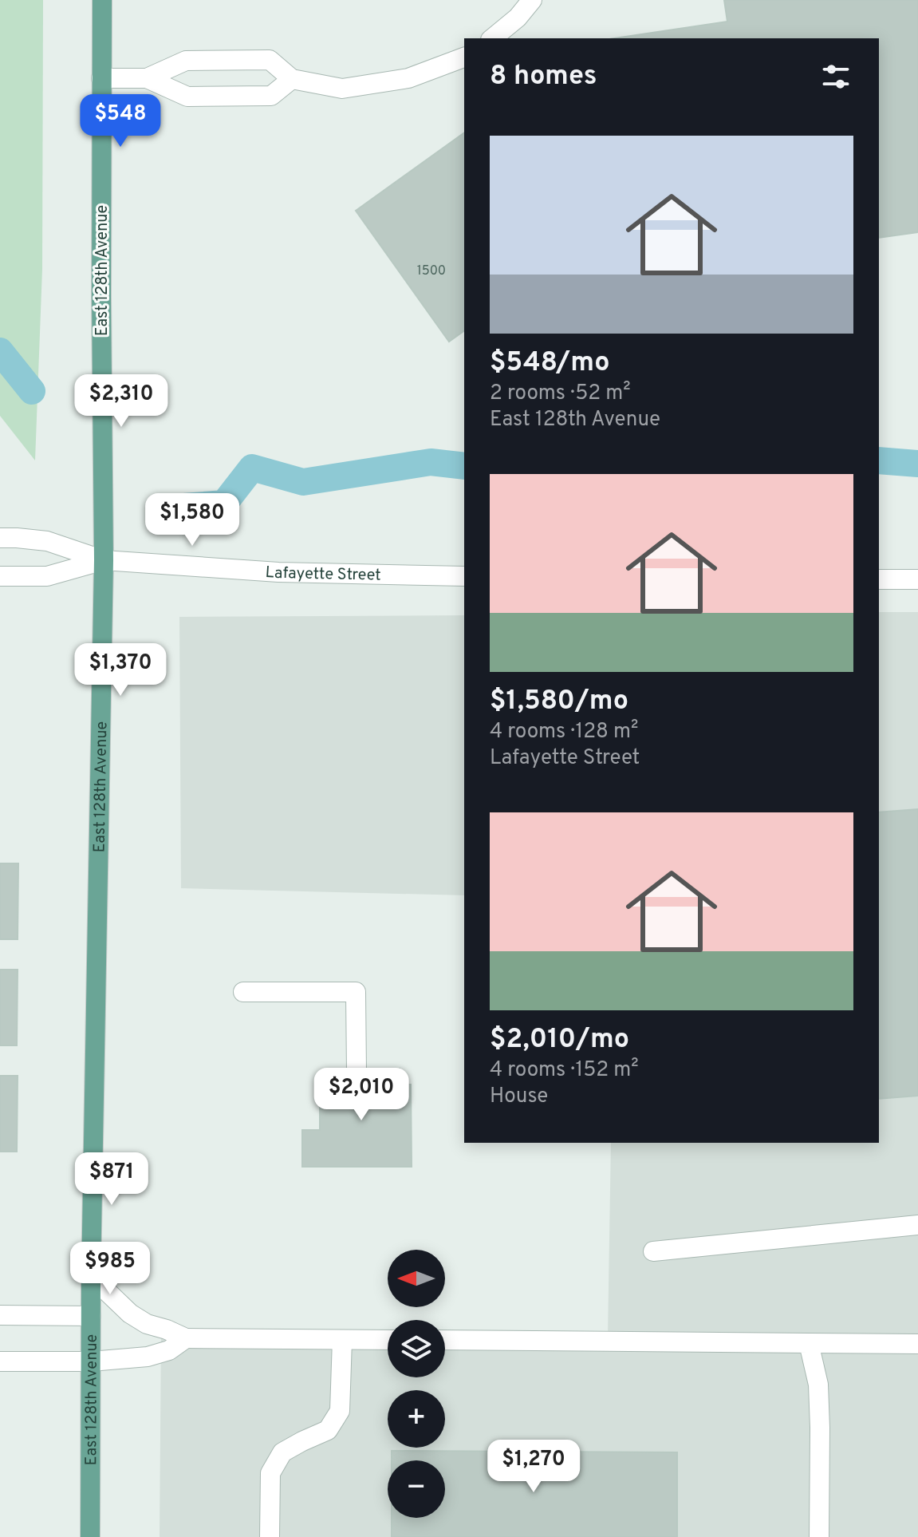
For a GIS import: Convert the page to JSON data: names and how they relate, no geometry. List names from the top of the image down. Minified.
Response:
{"streets":{"main road":["East 128th Avenue"],"street":["Lafayette Street"]},"crossings":[["East 128th Avenue","Lafayette Street"]],"house_numbers":["1500"],"north":"left","page":{"heading":"8 homes","price":["$548","$2,310","$1,580","$1,370","$2,010","$871","$985","$1,270"],"list":[{"name":"$548/mo","note":"2 rooms · 52 m² · East 128th Avenue"},{"name":"$1,580/mo","note":"4 rooms · 128 m² · Lafayette Street"},{"name":"$2,010/mo","note":"4 rooms · 152 m² · House"}],"map_buttons":["+","−"]}}
